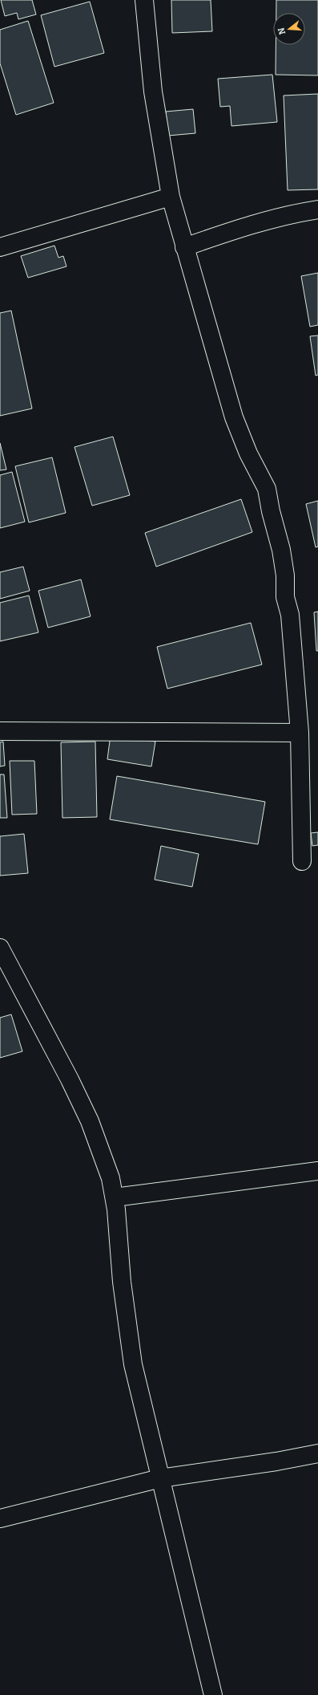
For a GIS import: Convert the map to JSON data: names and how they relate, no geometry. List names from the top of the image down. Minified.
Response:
{"north":"left"}
